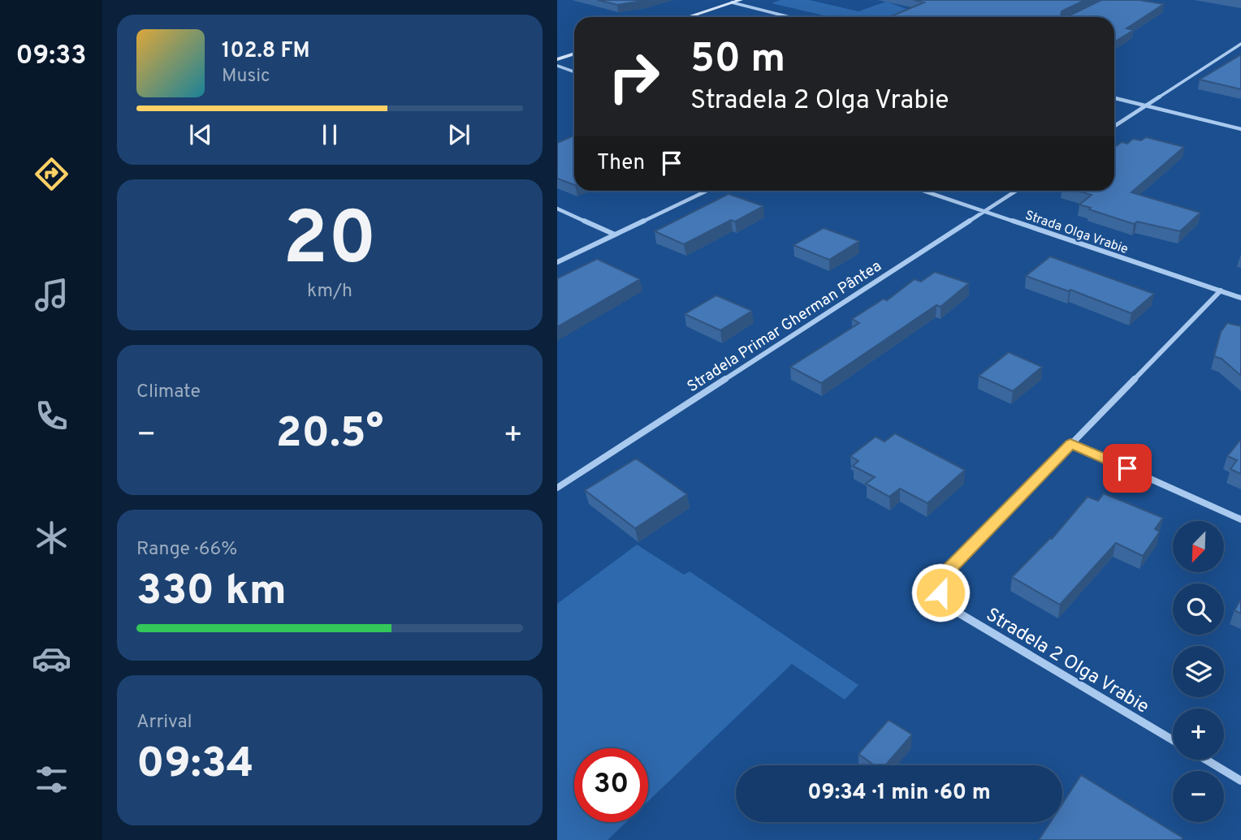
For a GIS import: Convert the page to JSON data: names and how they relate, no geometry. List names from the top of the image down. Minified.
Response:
{"streets":{"street":["Strada Olga Vrabie","Stradela Primar Gherman Pântea","Stradela 2 Olga Vrabie"]},"crossings":[["Strada Olga Vrabie","Stradela Primar Gherman Pântea"],["Strada Olga Vrabie","Stradela 2 Olga Vrabie"]],"north":"bottom left","page":{"tabs":"09:33","turn":["50 m","Stradela 2 Olga Vrabie"],"song":["102.8 FM","Music"],"then":"Then","tile":[["20","km/h"],"Climate",["Range · 66%","330 km"],["Arrival","09:34"]],"heat":["−","20.5°","+"],"map_buttons":["+","−"],"limit":"30","trip":"09:34 · 1 min · 60 m"}}
